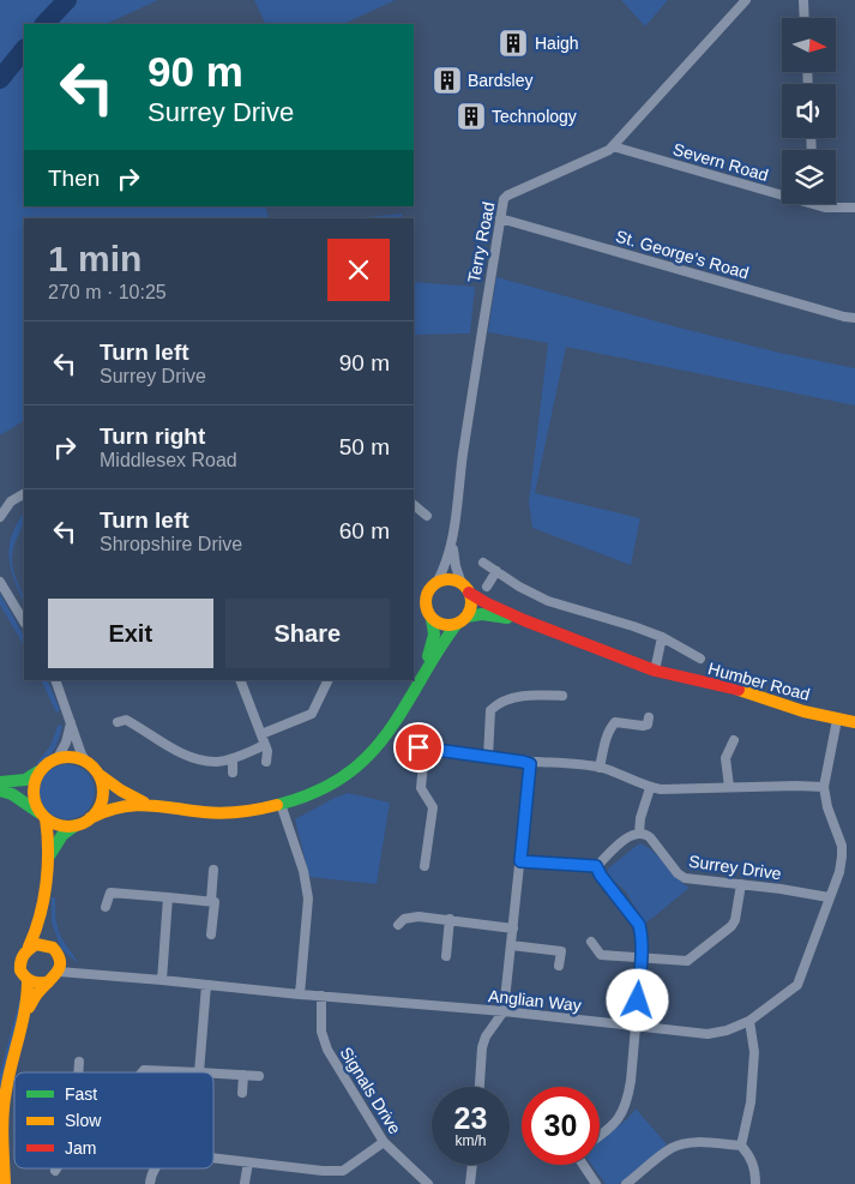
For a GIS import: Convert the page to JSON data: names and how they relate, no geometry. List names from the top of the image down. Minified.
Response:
{"streets":{"main road":["Humber Road"],"street":["Severn Road","Terry Road","St. George's Road","Surrey Drive","Anglian Way","Signals Drive"]},"crossings":[["Severn Road","Terry Road"],["Terry Road","St. George's Road"],["Terry Road","Humber Road"],["Humber Road","Anglian Way"],["Surrey Drive","Anglian Way"],["Anglian Way","Signals Drive"]],"places":{"building":["Haigh","Bardsley","Technology"]},"legend":["Fast","Slow","Jam"],"north":"right","page":{"turn":["90 m","Surrey Drive"],"then":"Then","heading":["1 min","270 m · 10:25"],"list":[{"name":"Turn left","note":"Surrey Drive","value":"90 m"},{"name":"Turn right","note":"Middlesex Road","value":"50 m"},{"name":"Turn left","note":"Shropshire Drive","value":"60 m"}],"buttons":["Exit","Share"],"speed":"23 km/h","limit":"30"}}
